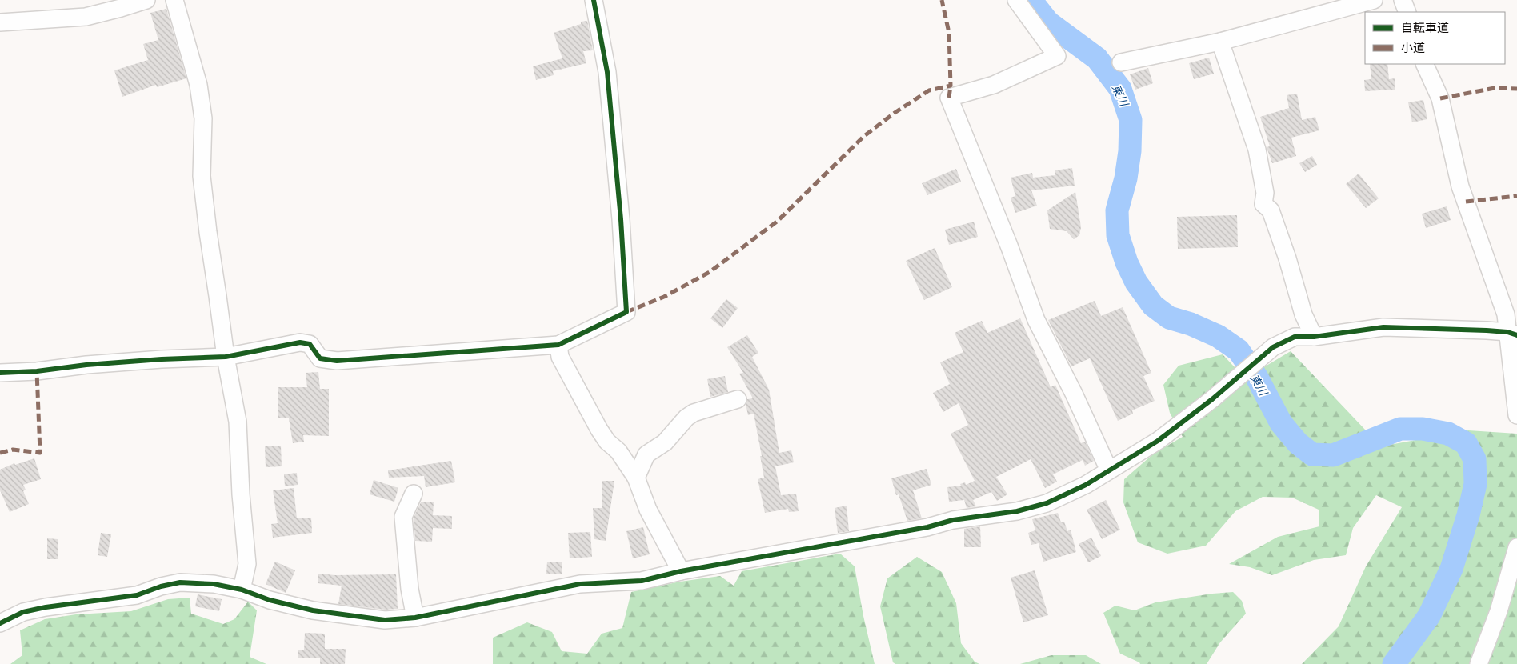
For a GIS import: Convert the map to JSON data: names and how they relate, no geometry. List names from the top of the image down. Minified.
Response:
{"water":["東川"],"legend":["自転車道","小道"]}
